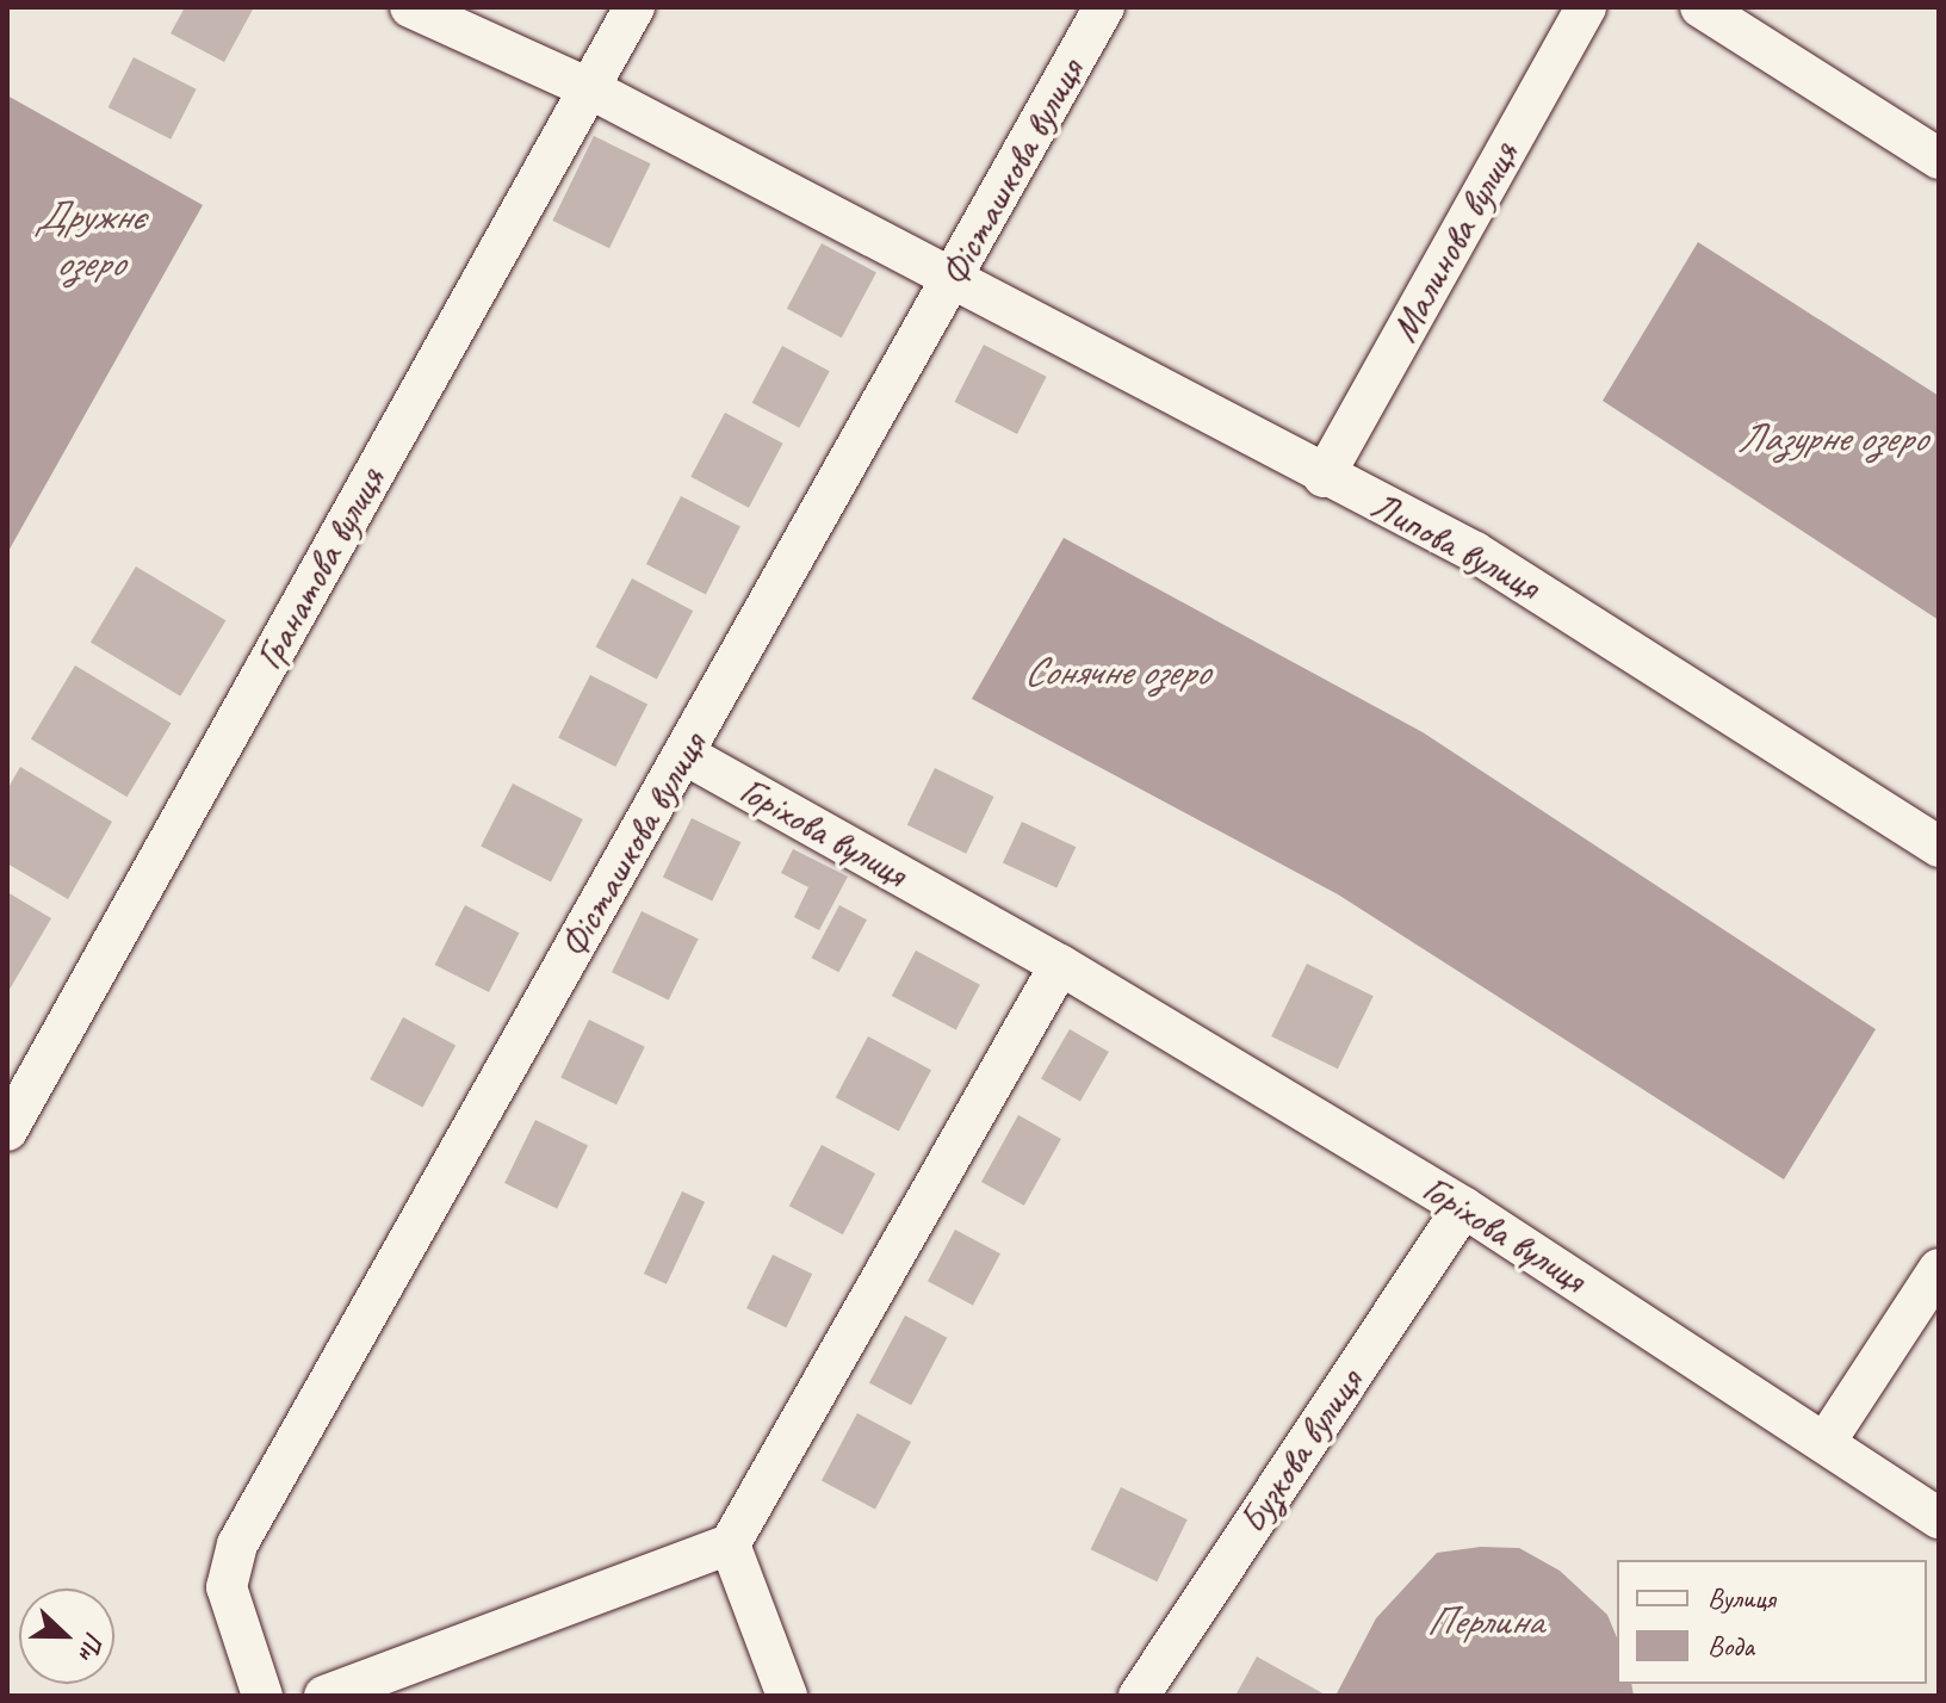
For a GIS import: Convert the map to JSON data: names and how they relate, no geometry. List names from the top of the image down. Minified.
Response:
{"streets":{"street":["Фісташкова вулиця","Малинова вулиця","Липова вулиця","Гранатова вулиця","Горіхова вулиця","Бузкова вулиця"]},"crossings":[["Фісташкова вулиця","Липова вулиця"],["Фісташкова вулиця","Горіхова вулиця"],["Малинова вулиця","Липова вулиця"],["Липова вулиця","Гранатова вулиця"],["Горіхова вулиця","Бузкова вулиця"]],"water":["Дружнє озеро","Лазурне озеро","Сонячне озеро","Перлина"],"legend":["Вулиця","Вода"],"north":"right"}
